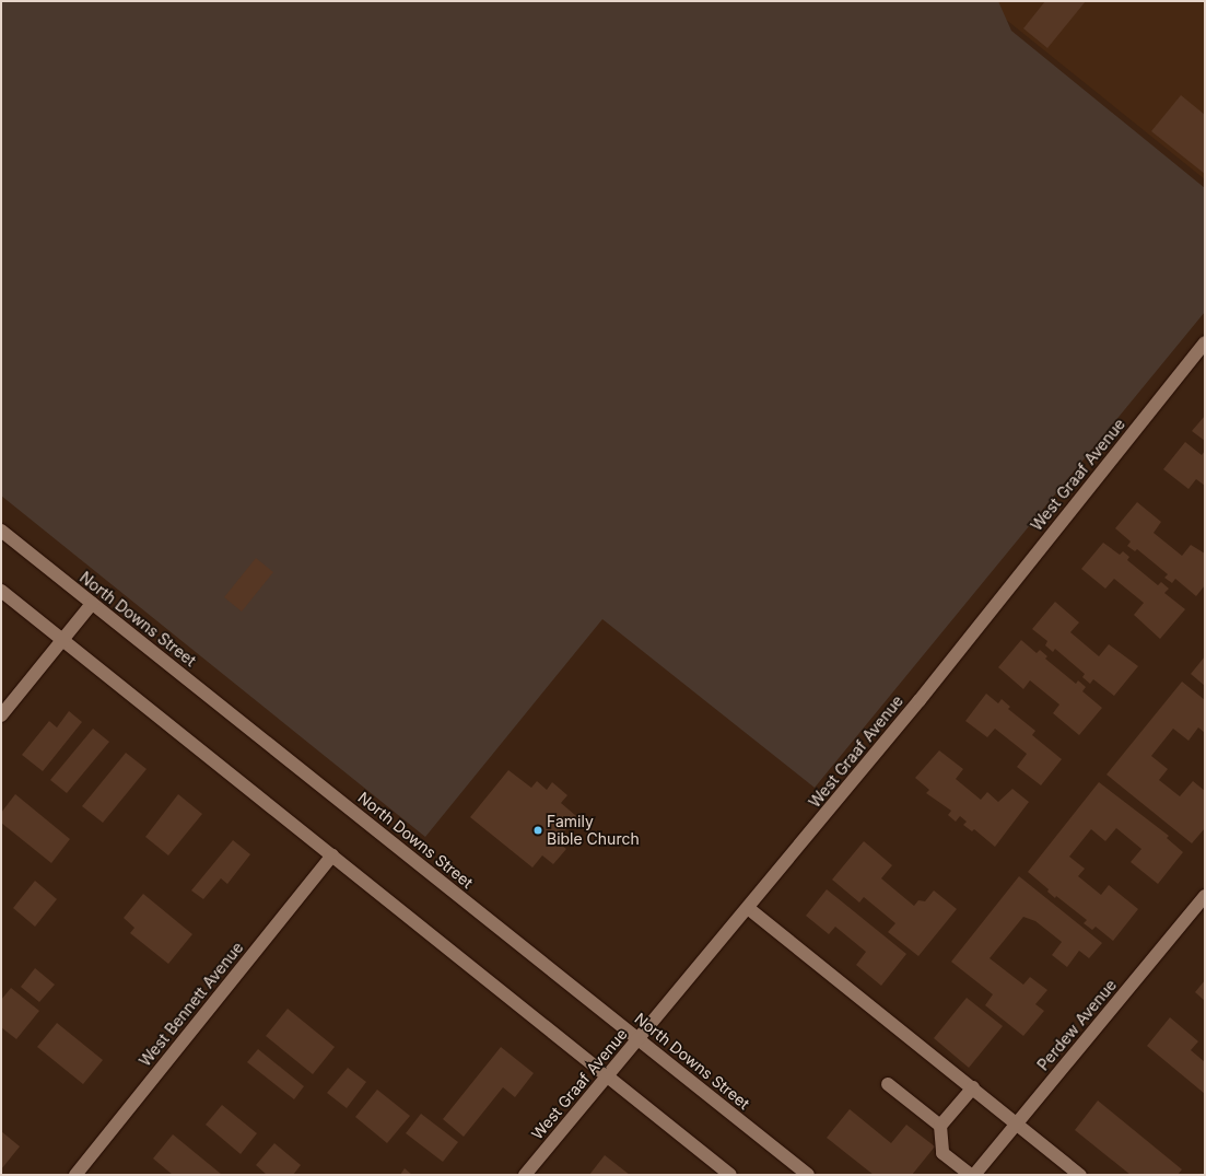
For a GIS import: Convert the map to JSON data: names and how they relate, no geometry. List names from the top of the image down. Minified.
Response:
{"streets":{"street":["West Graaf Avenue","North Downs Street","West Bennett Avenue","Perdew Avenue"]},"crossings":[["West Graaf Avenue","North Downs Street"]],"places":["Family Bible Church"]}
